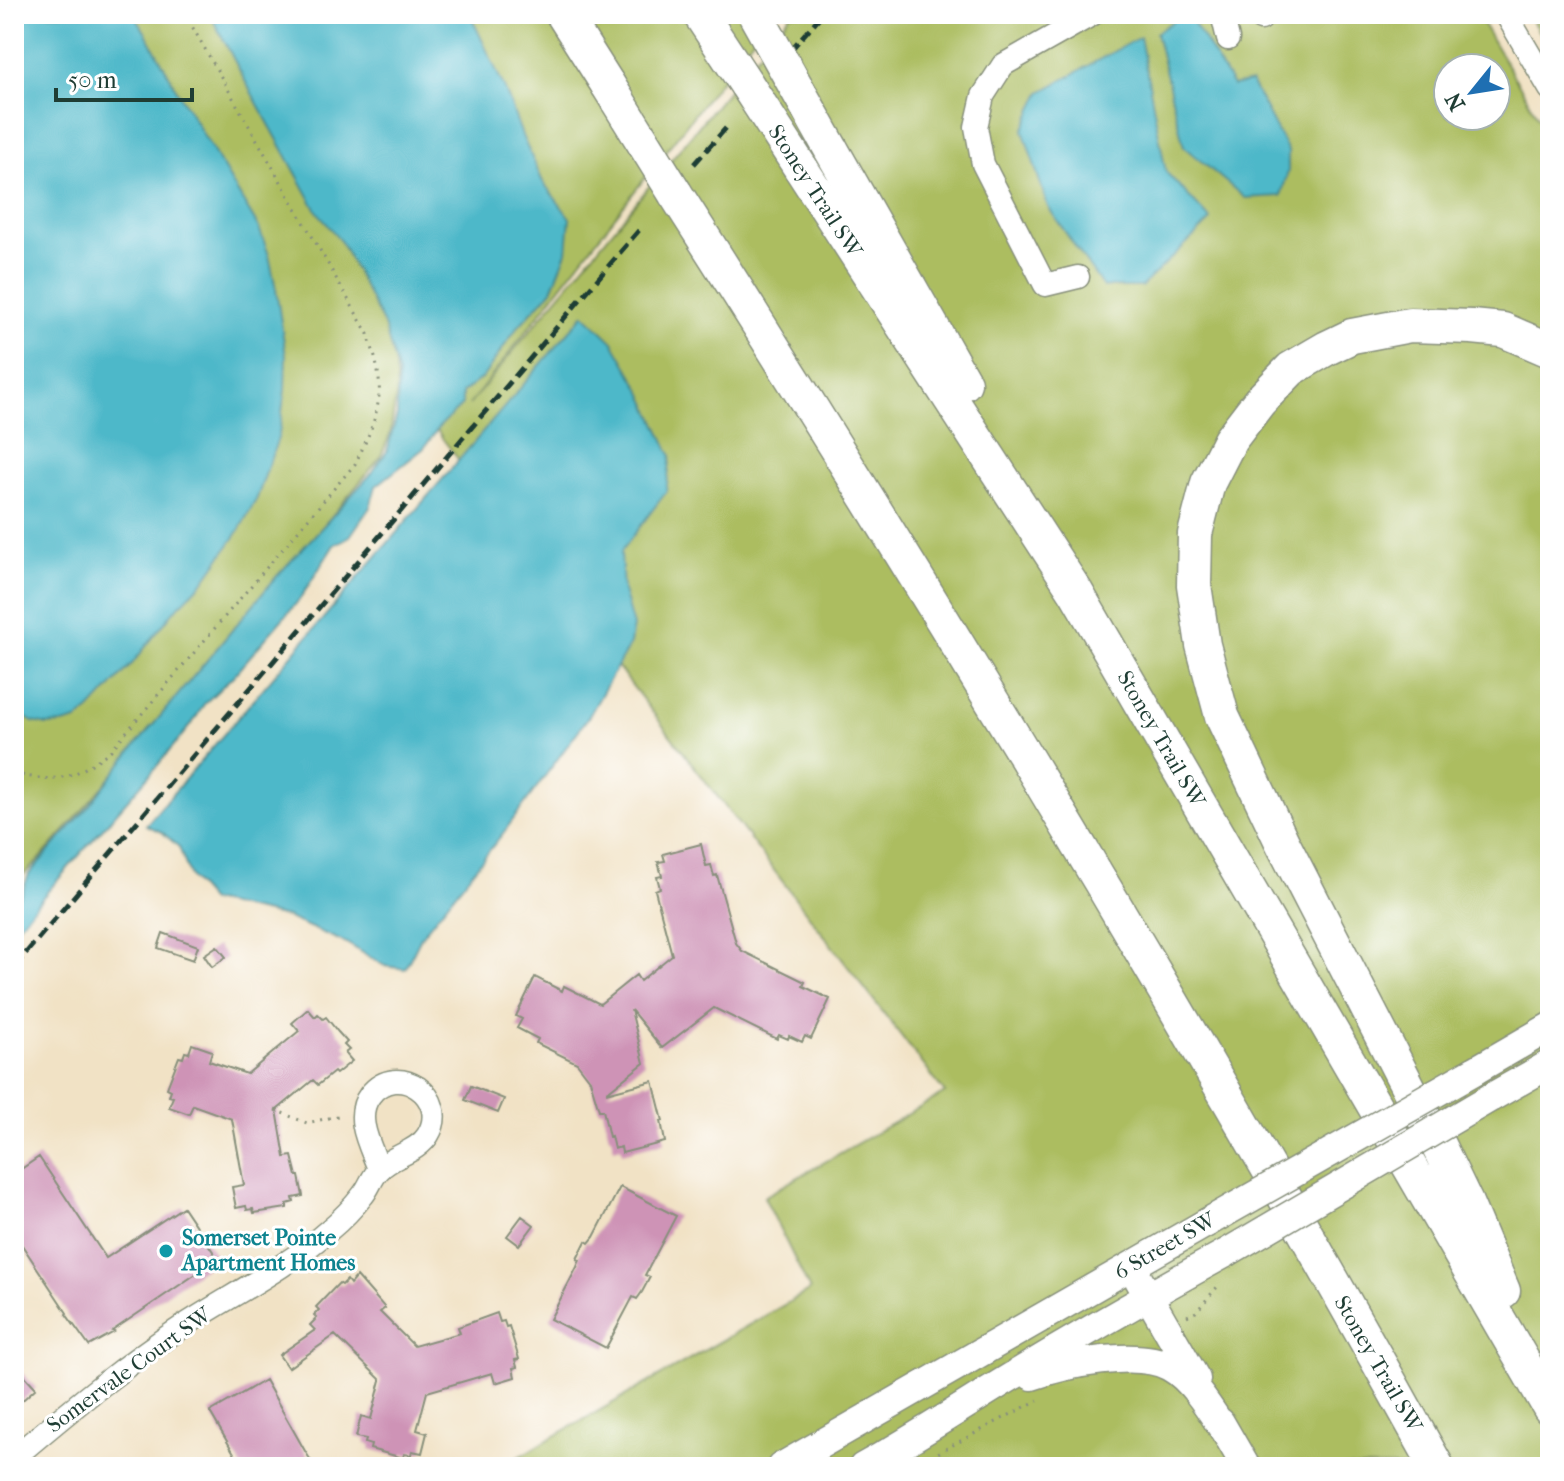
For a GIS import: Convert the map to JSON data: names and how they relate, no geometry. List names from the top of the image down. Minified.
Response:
{"streets":{"highway":["Stoney Trail SW"],"main road":["6 Street SW"],"street":["Somervale Court SW"]},"places":["Somerset Pointe Apartment Homes"],"scale_bar":"50 m","north":"bottom left"}
